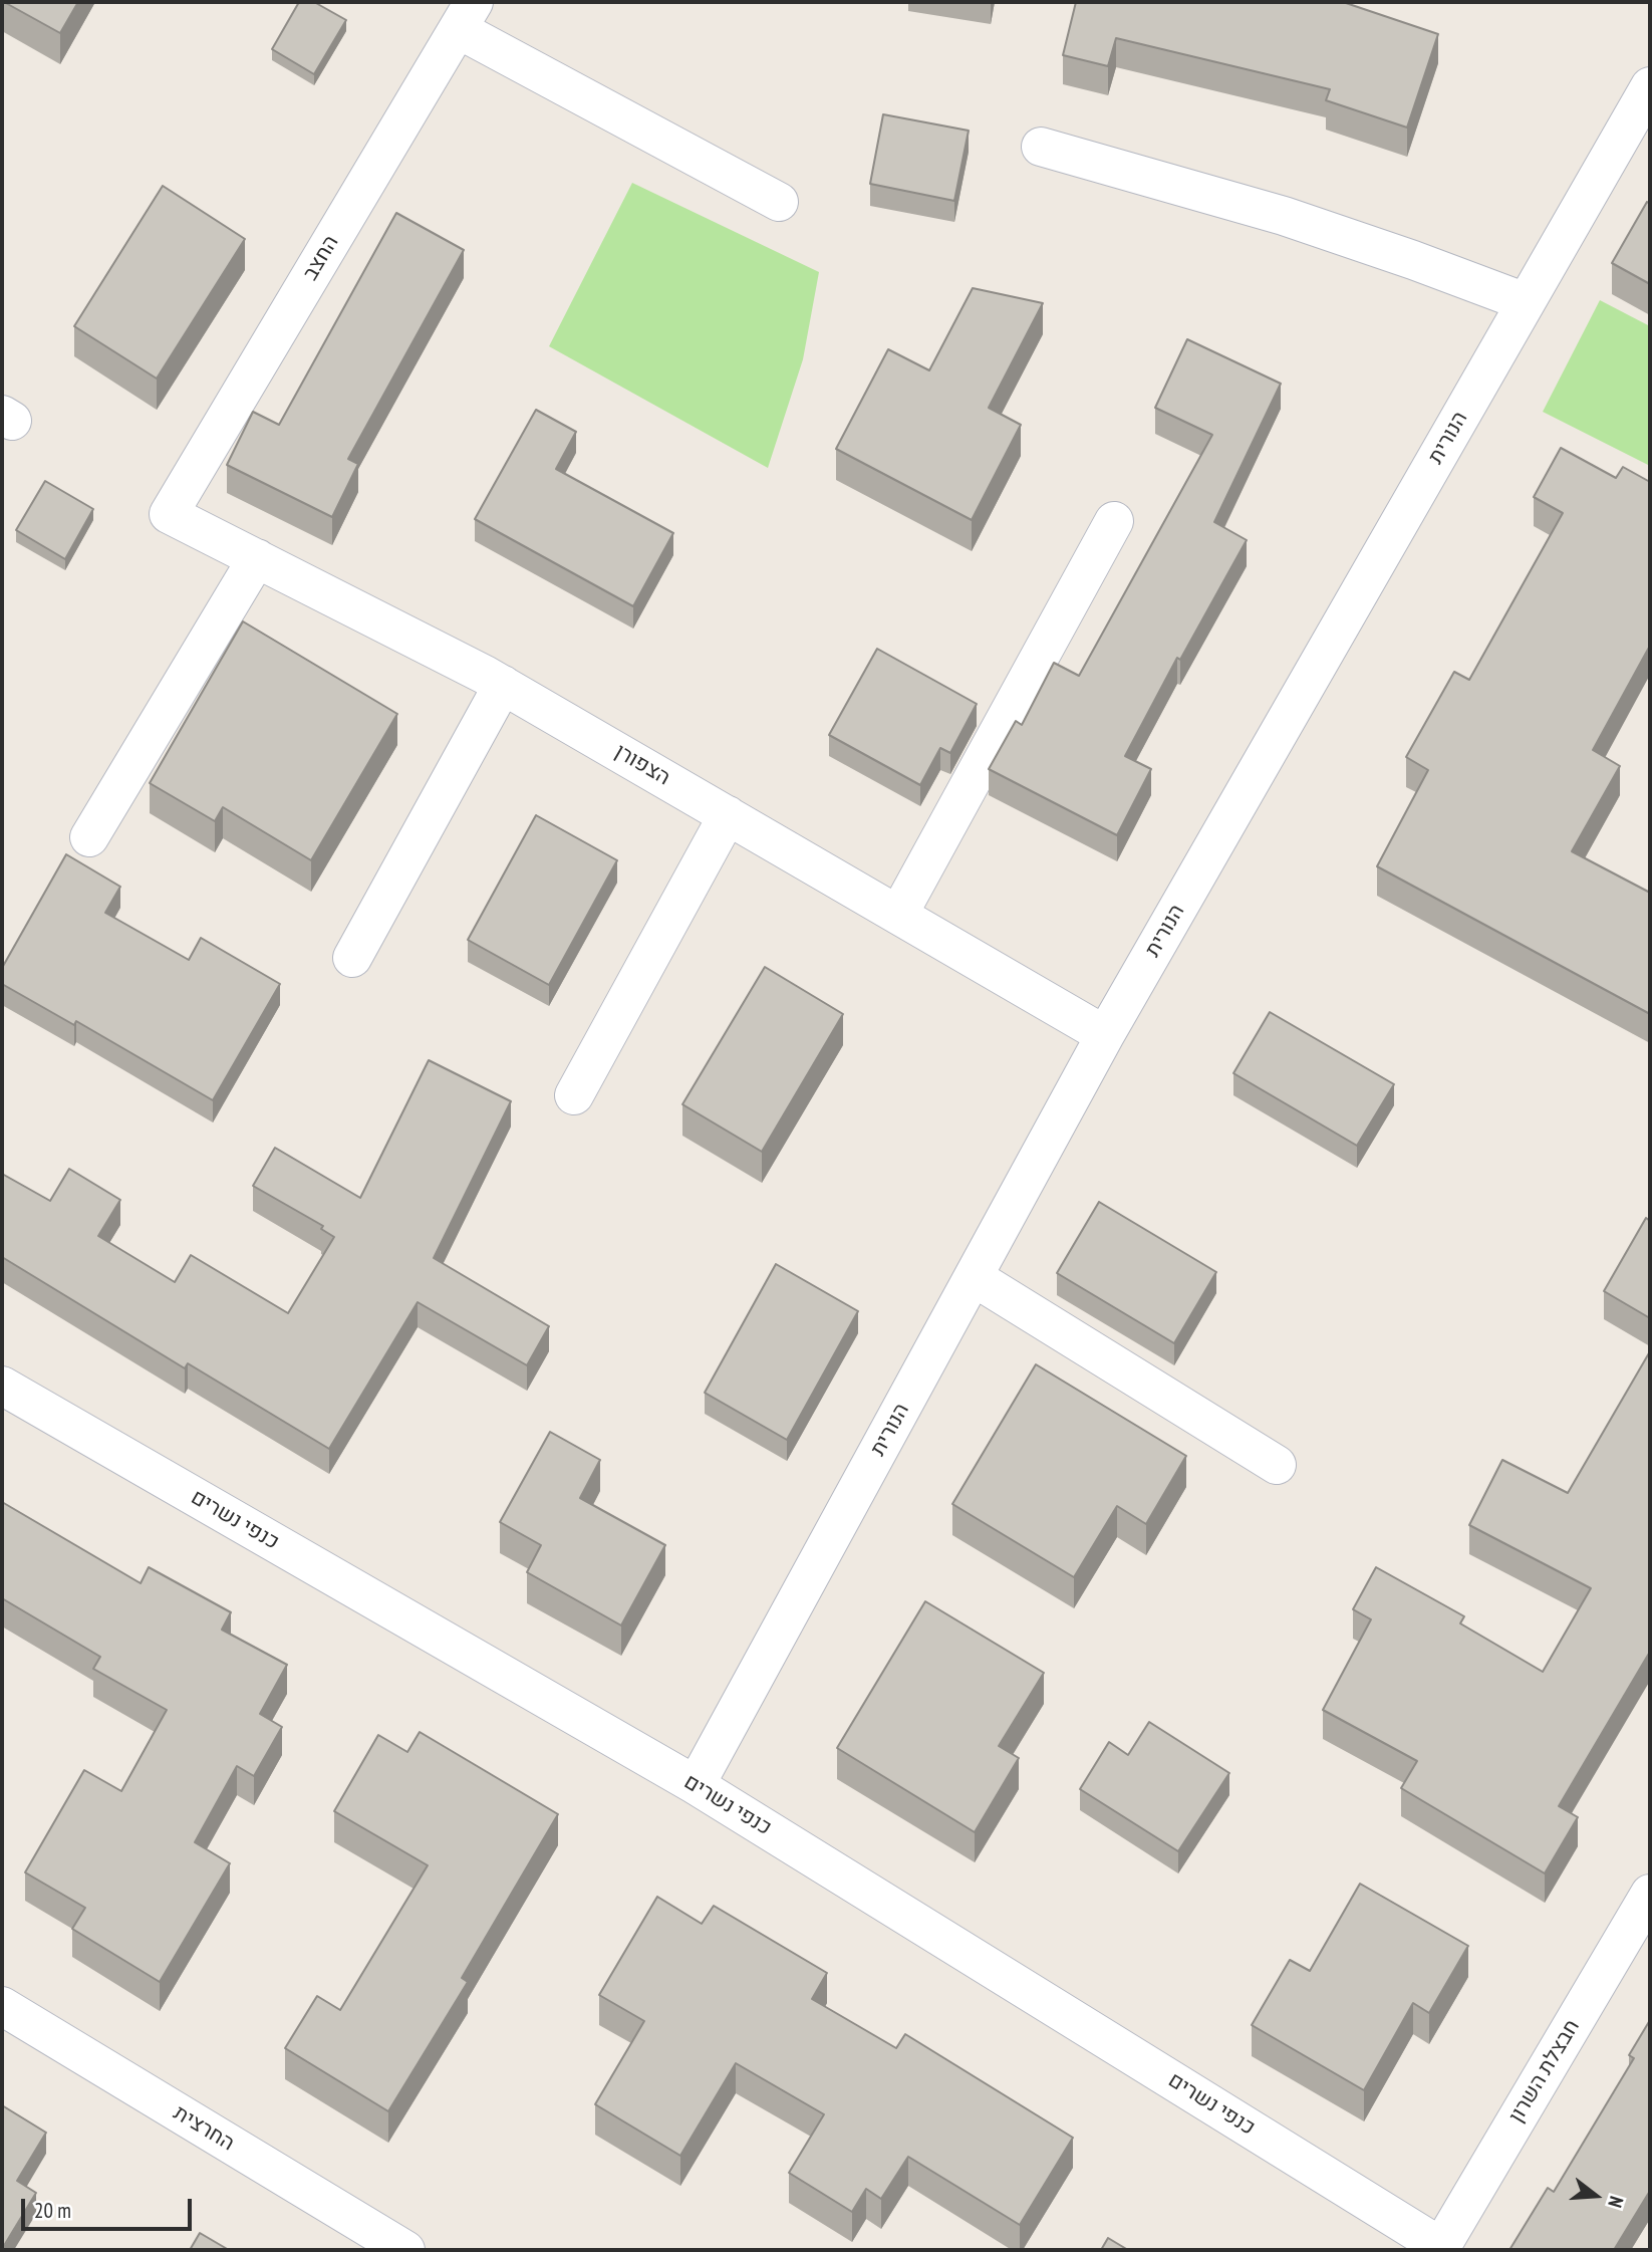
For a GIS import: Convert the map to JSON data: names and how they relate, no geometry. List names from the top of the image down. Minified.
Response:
{"streets":{"street":["החצב","הנורית","הצפורן","כנפי נשרים","חבצלת השרון","החרצית"]},"crossings":[["החצב","הצפורן"],["הנורית","הצפורן"],["הנורית","כנפי נשרים"],["כנפי נשרים","חבצלת השרון"]],"scale_bar":"20 m","north":"right"}
